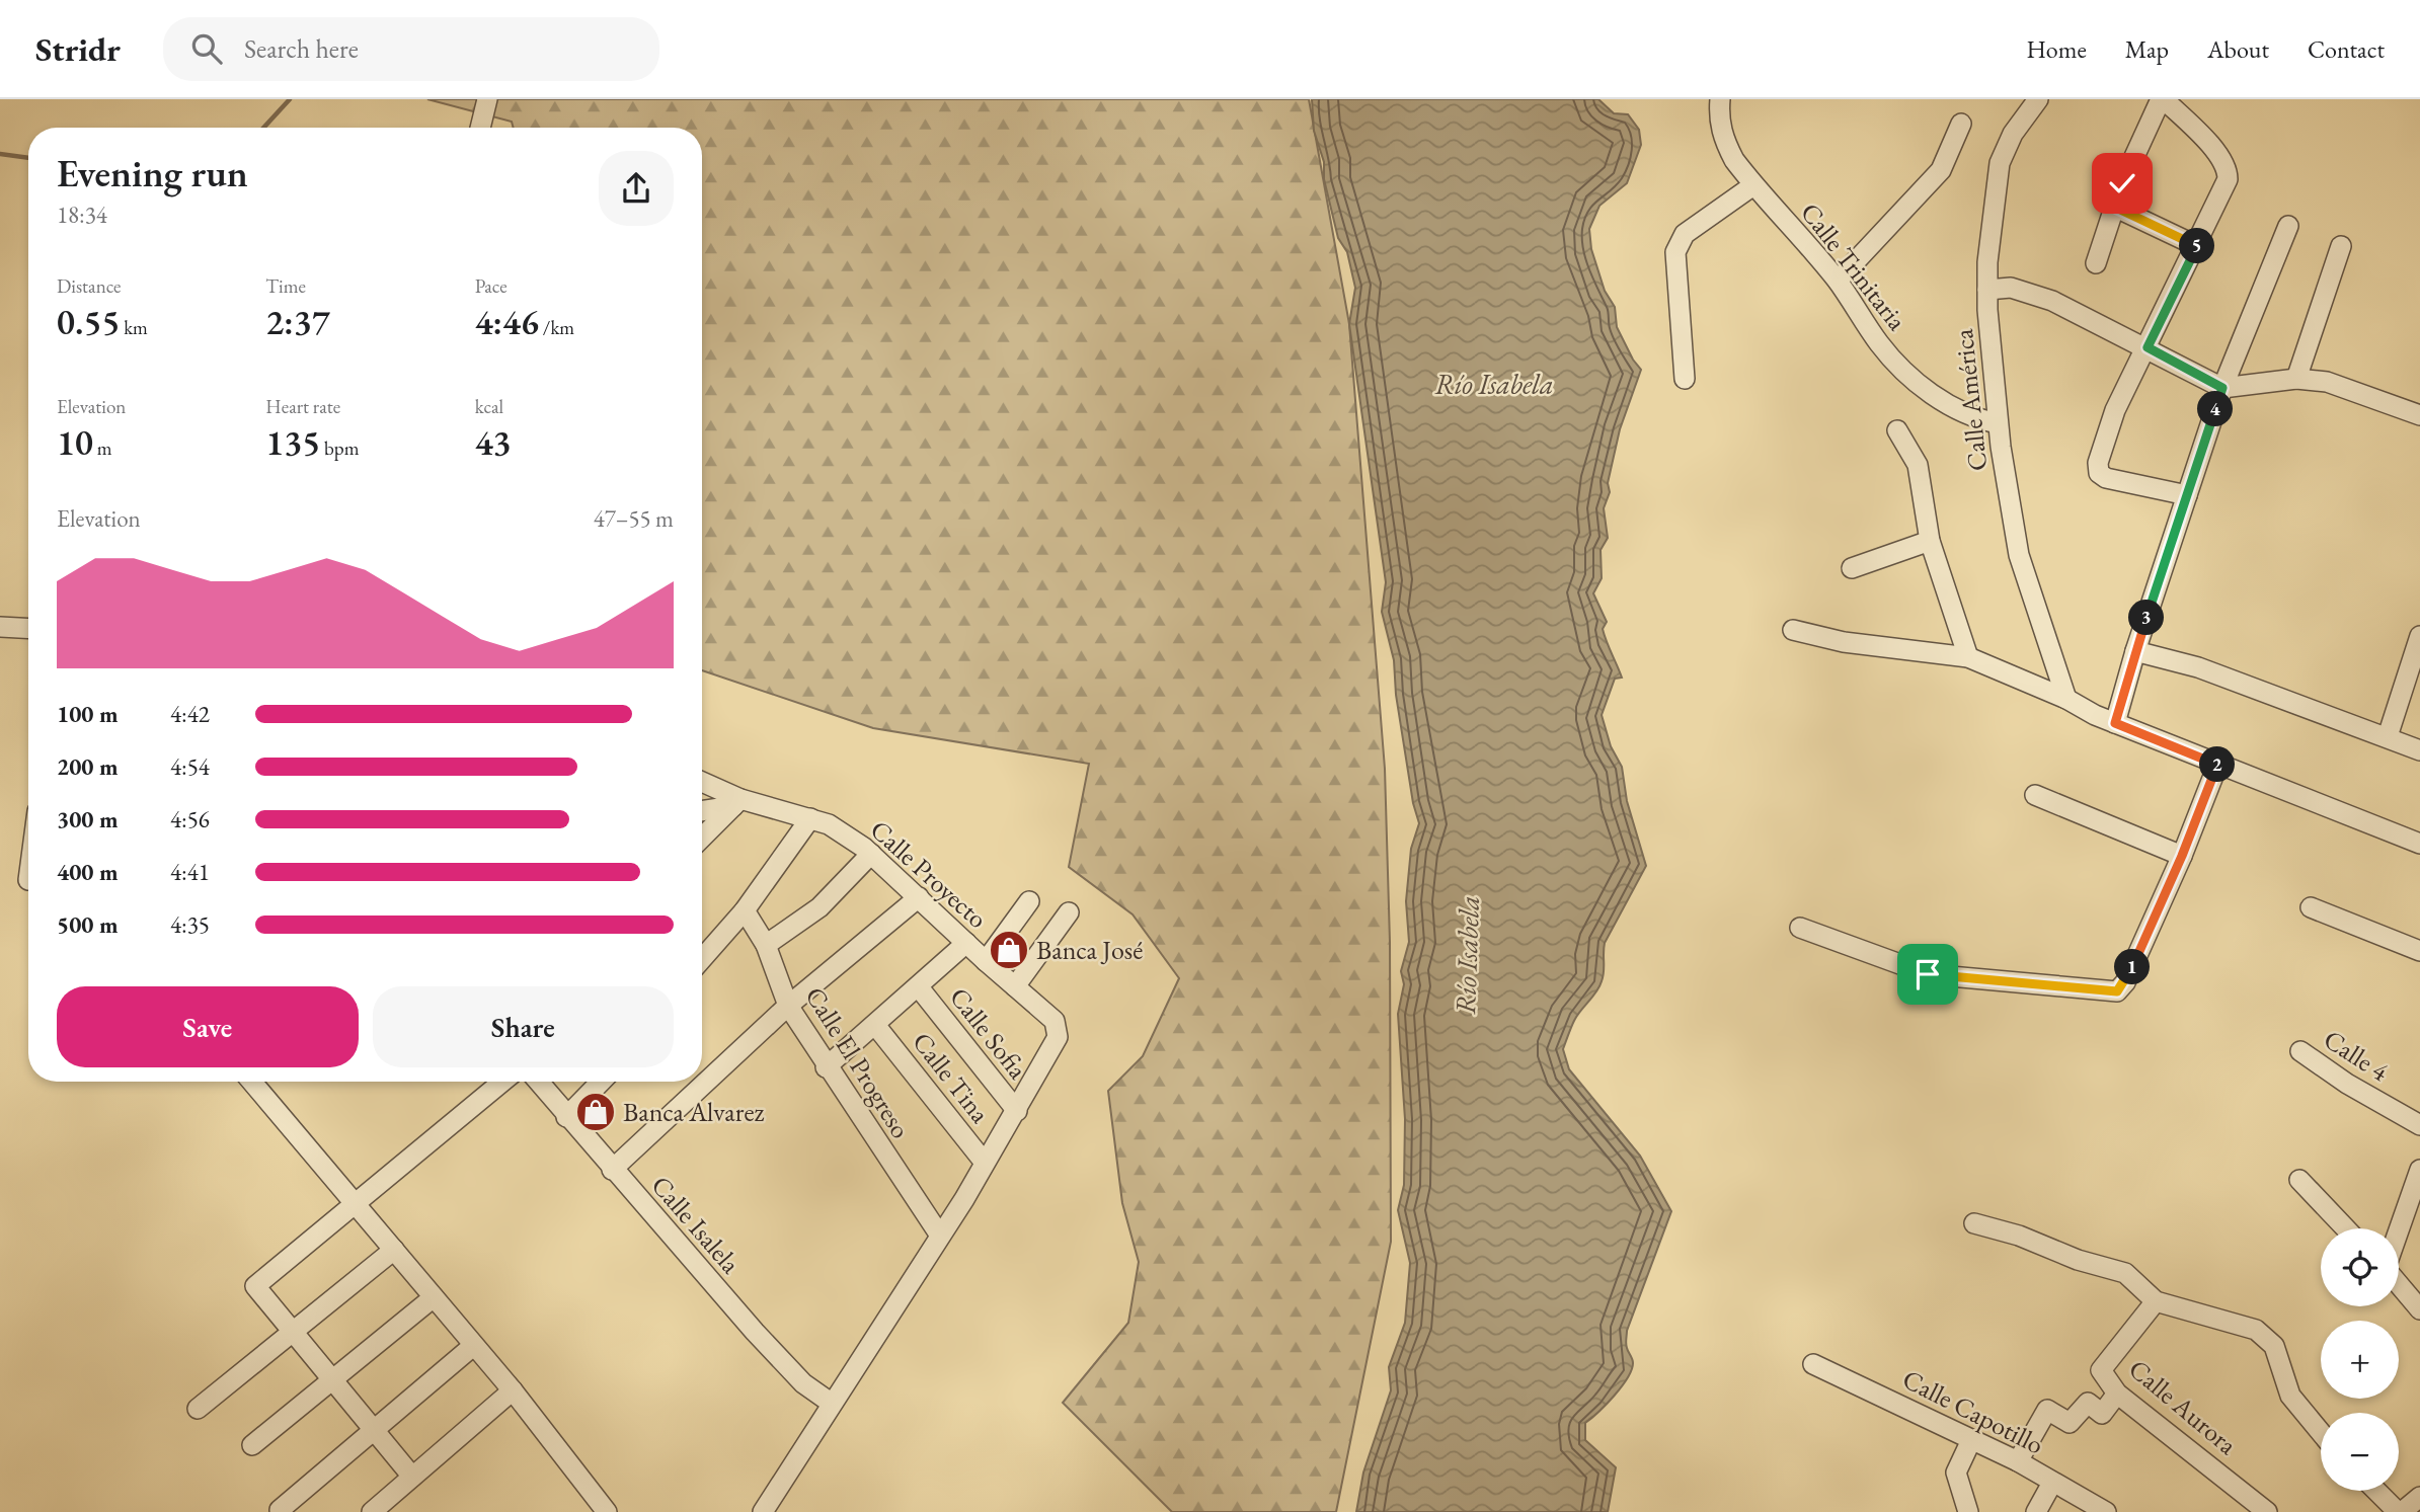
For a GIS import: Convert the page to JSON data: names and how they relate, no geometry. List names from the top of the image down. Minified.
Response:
{"streets":{"street":["Calle Trinitaria","Calle América","Calle Proyecto","Calle Sofia","Calle 4","Calle El Progreso","Calle Tina","Calle Isalela","Calle Aurora","Calle Capotillo"]},"crossings":[["Calle Trinitaria","Calle América"],["Calle Proyecto","Calle Sofia"]],"water":["Río Isabela"],"places":{"shop":["Banca José","Banca Alvarez"]},"page":{"header":"Stridr","search":"Search here","nav":["Home","Map","About","Contact"],"heading":["Evening run","18:34"],"pins":["5","4","3","2","1"],"stats":[["Distance","0.55 km"],["Time","2:37"],["Pace","4:46 /km"],["Elevation","10 m"],["Heart rate","135 bpm"],["kcal","43"]],"chart":["Elevation","47–55 m"],"list":[{"name":"100 m","note":"4:42"},{"name":"200 m","note":"4:54"},{"name":"300 m","note":"4:56"},{"name":"400 m","note":"4:41"},{"name":"500 m","note":"4:35"}],"buttons":["Save","Share"],"map_buttons":["+","−"]}}
